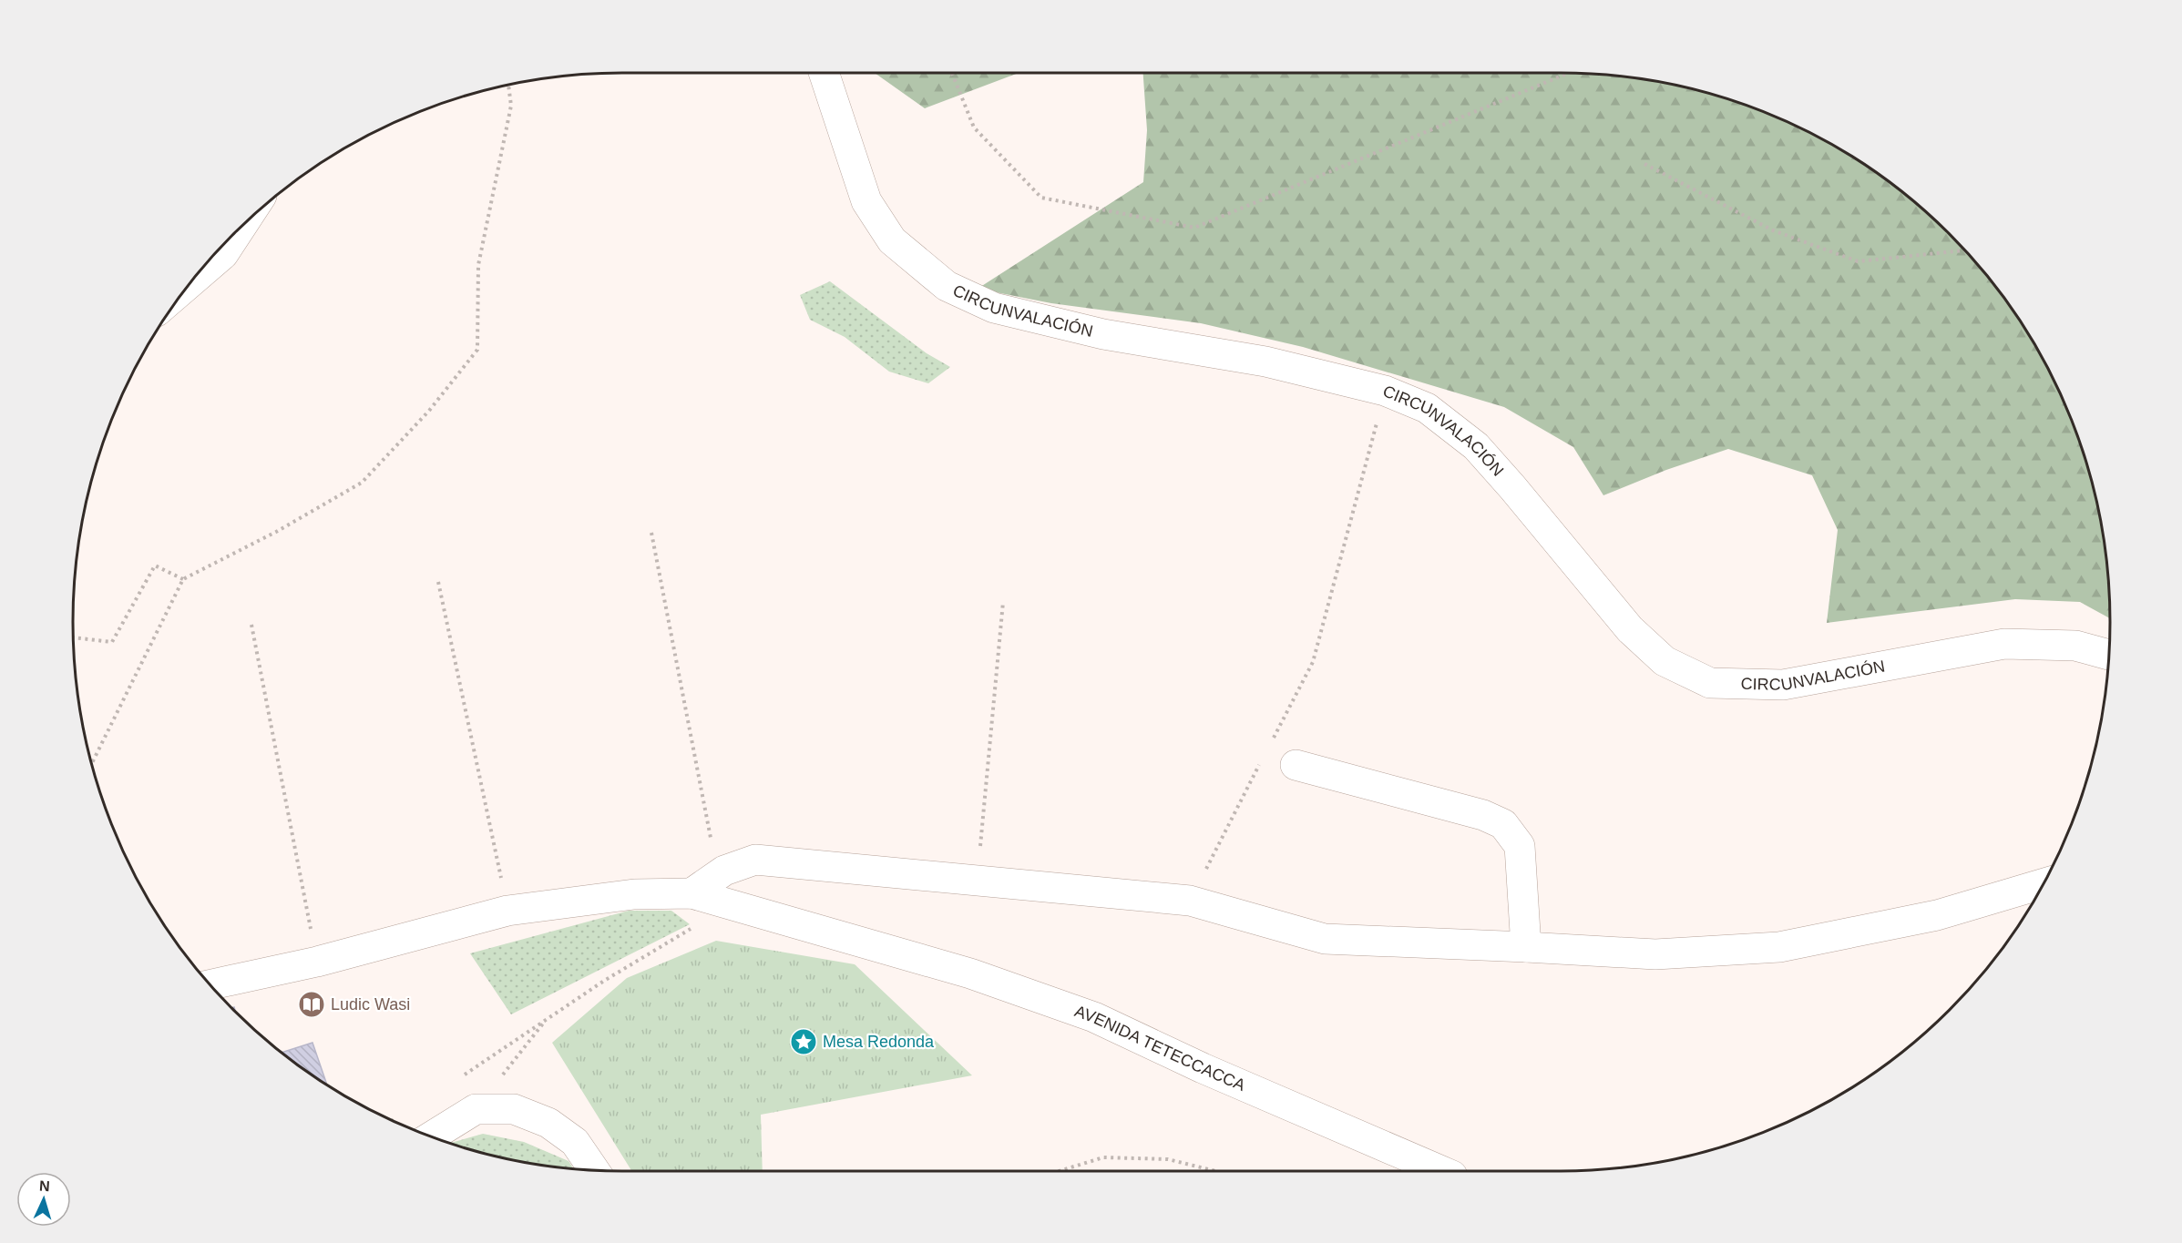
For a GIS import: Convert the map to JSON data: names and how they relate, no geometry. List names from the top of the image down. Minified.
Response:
{"streets":{"main road":["CIRCUNVALACIÓN","AVENIDA TETECCACCA"]},"places":{"library":["Ludic Wasi"],"place":["Mesa Redonda"]},"north":"top"}
